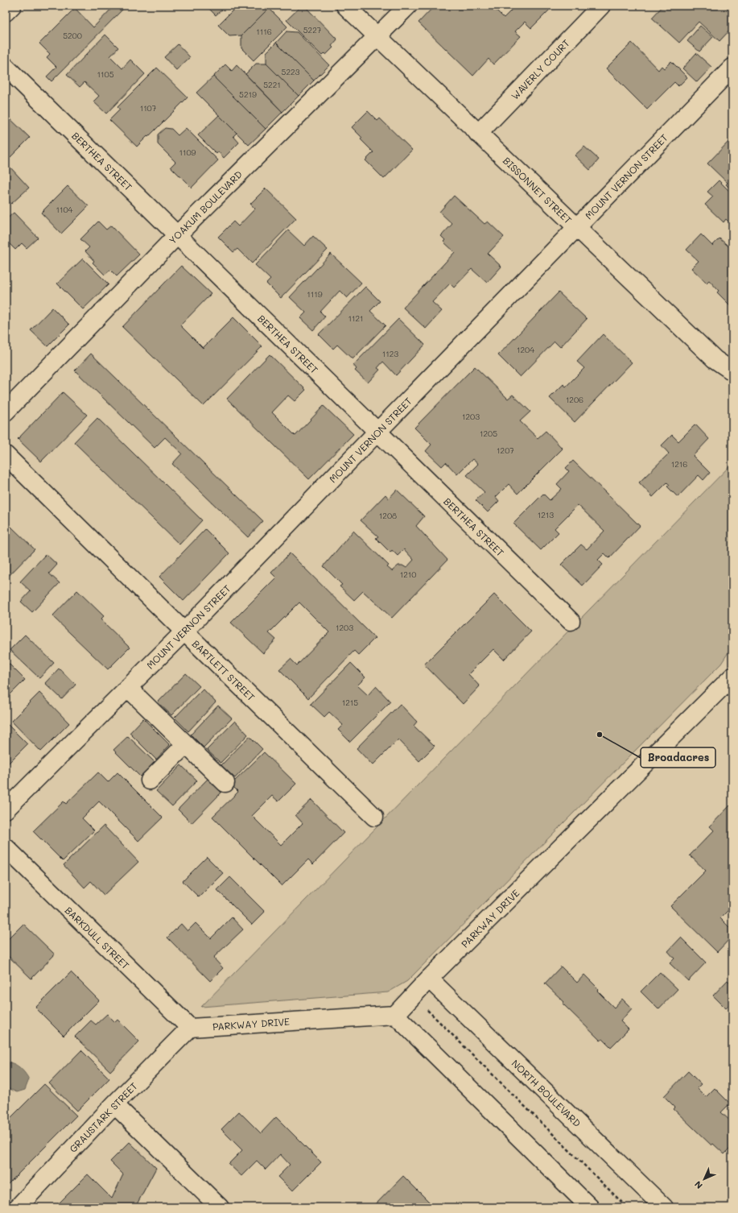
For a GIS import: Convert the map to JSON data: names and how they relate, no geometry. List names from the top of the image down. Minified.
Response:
{"streets":{"street":["WAVERLY COURT","BERTHEA STREET","MOUNT VERNON STREET","BISSONNET STREET","YOAKUM BOULEVARD","BARTLETT STREET","PARKWAY DRIVE","BARKDULL STREET","NORTH BOULEVARD","GRAUSTARK STREET"]},"crossings":[["WAVERLY COURT","BISSONNET STREET"],["BERTHEA STREET","MOUNT VERNON STREET"],["BERTHEA STREET","YOAKUM BOULEVARD"],["MOUNT VERNON STREET","BISSONNET STREET"],["MOUNT VERNON STREET","BARTLETT STREET"],["BISSONNET STREET","YOAKUM BOULEVARD"],["PARKWAY DRIVE","BARKDULL STREET"],["PARKWAY DRIVE","NORTH BOULEVARD"],["PARKWAY DRIVE","GRAUSTARK STREET"],["BARKDULL STREET","GRAUSTARK STREET"]],"places":["Broadacres"],"house_numbers":["5227","1116","5200","5223","1105","5221","5219","1107","1109","1104","1119","1121","1204","1123","1206","1203","1205","1207","1216","1213","1208","1210","1203","1215"],"north":"bottom left"}
